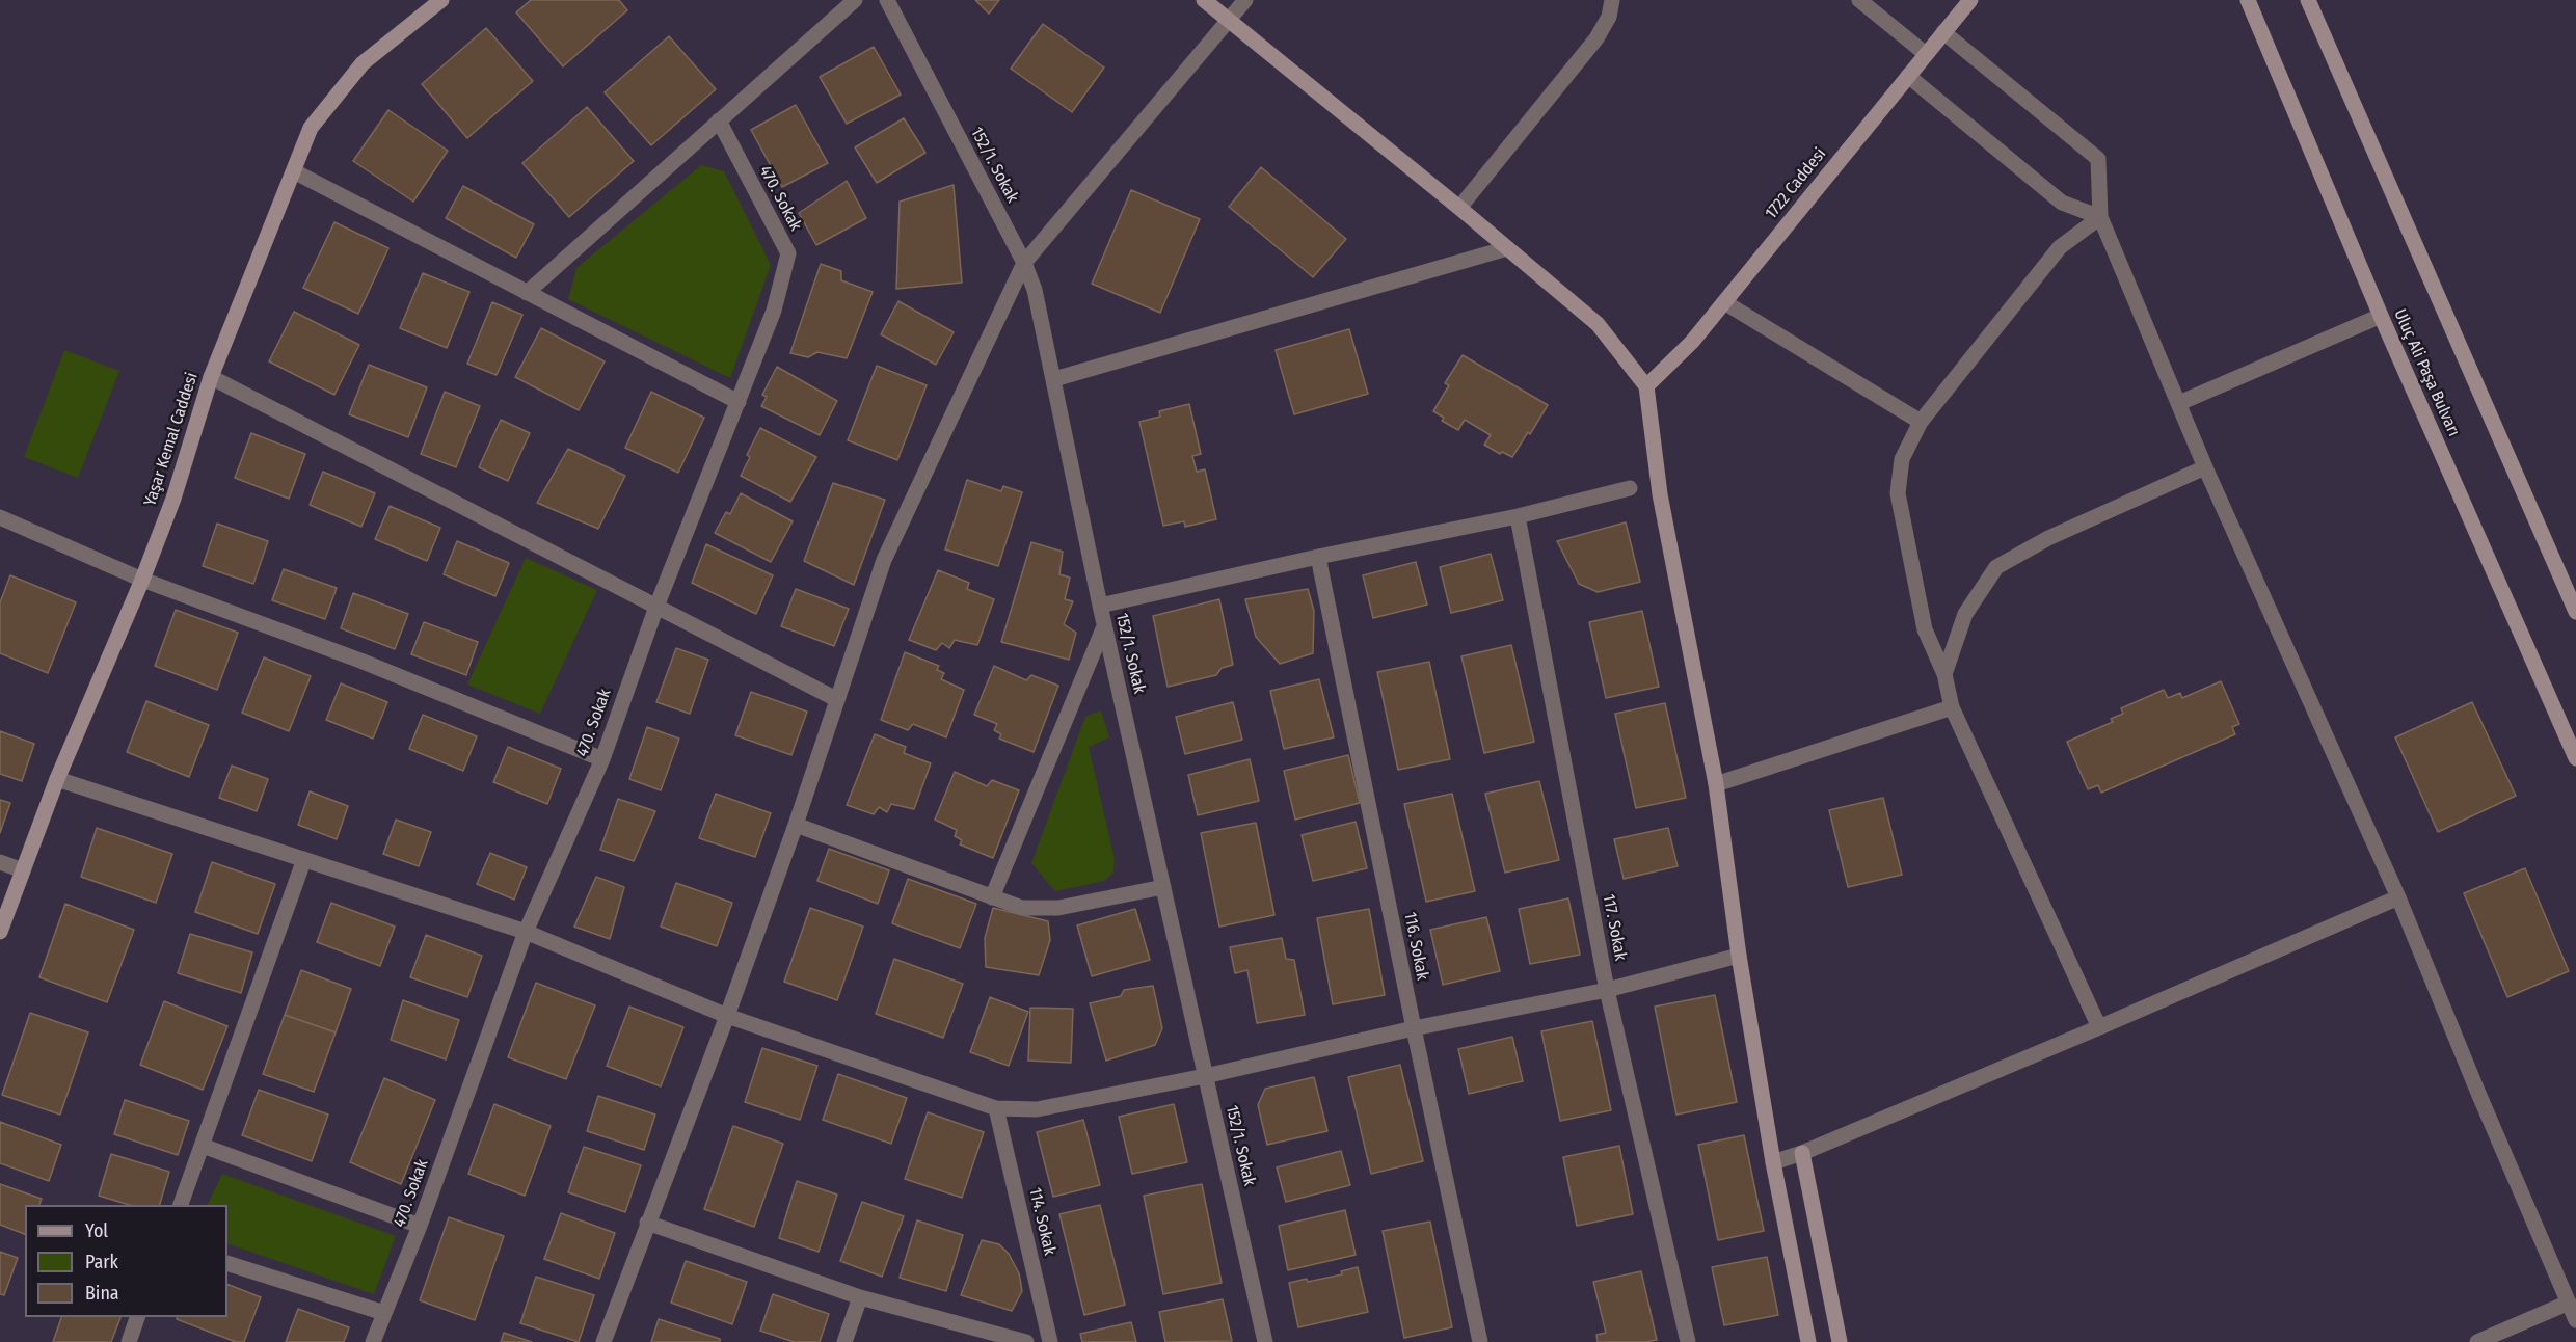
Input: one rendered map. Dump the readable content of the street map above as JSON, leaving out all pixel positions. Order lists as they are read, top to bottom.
{
  "streets": {
    "street": [
      "152/1. Sokak",
      "1722 Caddesi",
      "470. Sokak",
      "Uluç Ali Paşa Bulvarı",
      "Yaşar Kemal Caddesi",
      "117. Sokak",
      "116. Sokak",
      "114. Sokak"
    ]
  },
  "legend": ["Yol", "Park", "Bina"]
}
